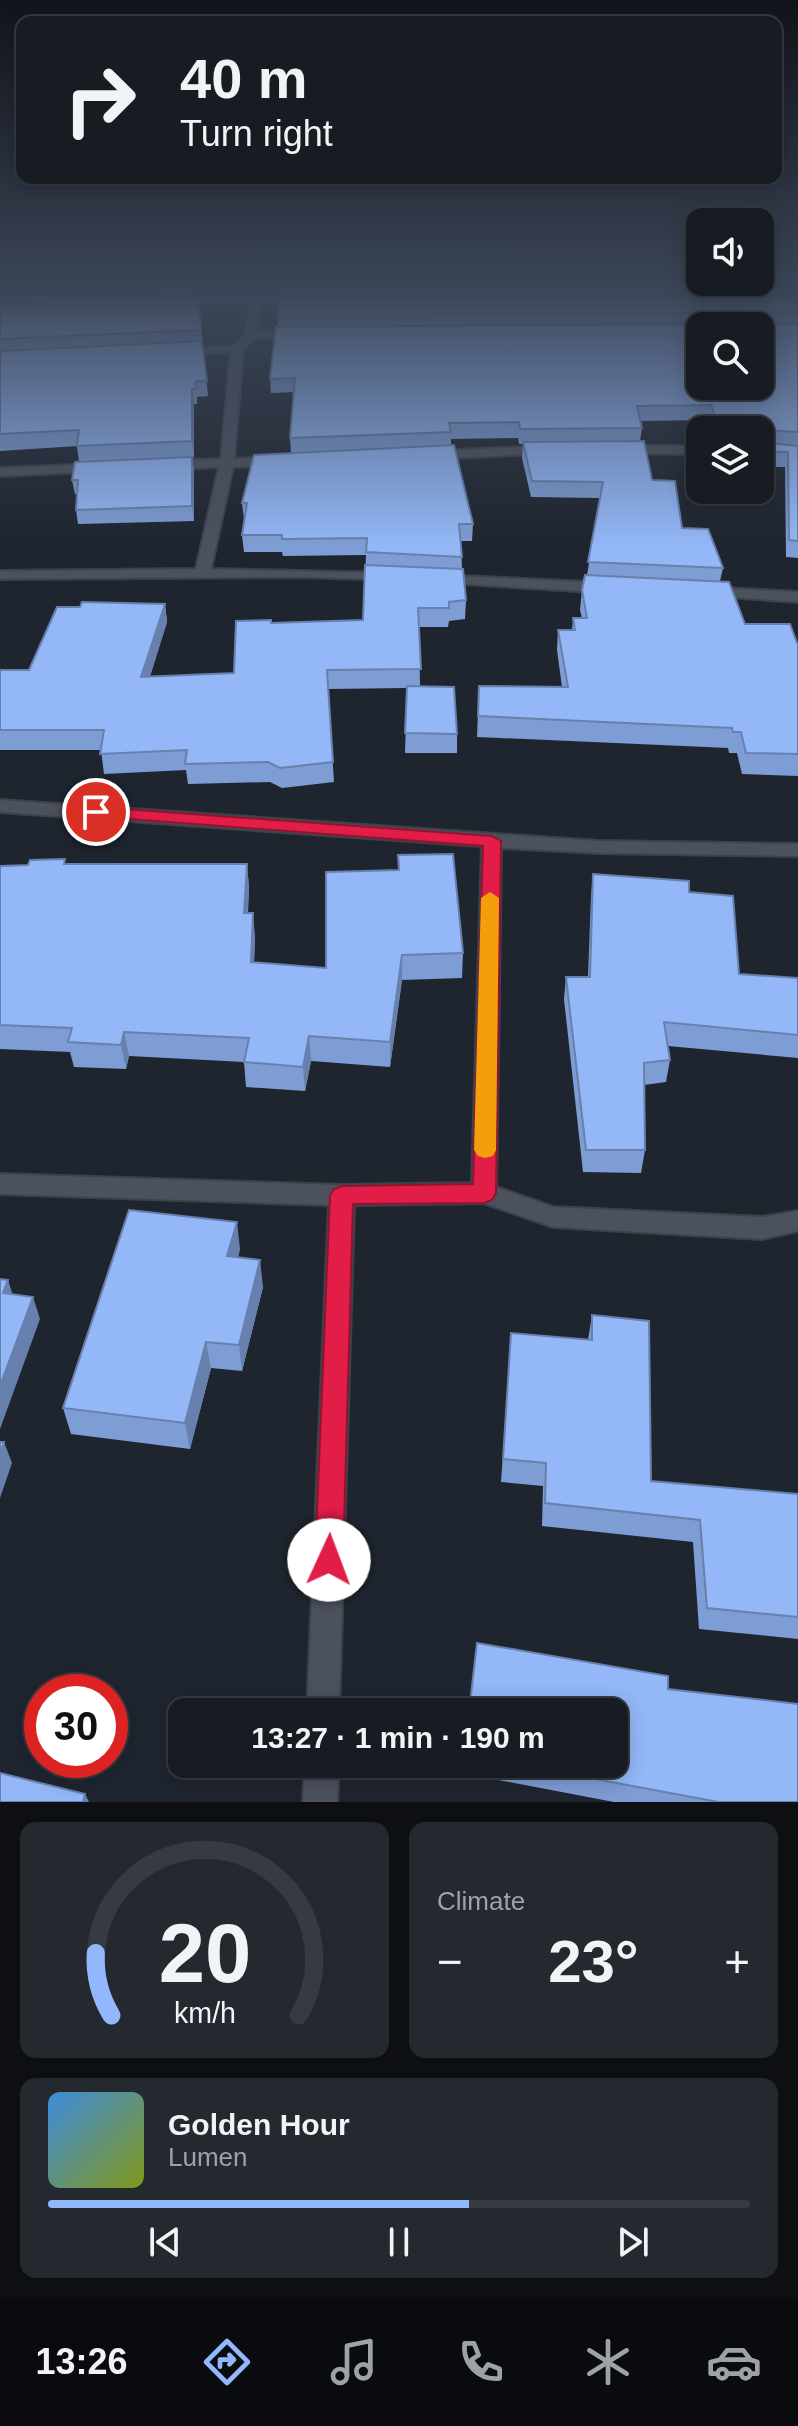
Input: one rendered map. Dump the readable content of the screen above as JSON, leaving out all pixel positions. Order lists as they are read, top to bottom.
{
  "page": {
    "turn": ["40 m", "Turn right"],
    "limit": "30",
    "trip": "13:27 · 1 min · 190 m",
    "tile": "Climate",
    "heat": ["−", "23°", "+"],
    "song": ["Golden Hour", "Lumen"],
    "tabs": "13:26",
    "gauge": ["20", "km/h"]
  }
}
